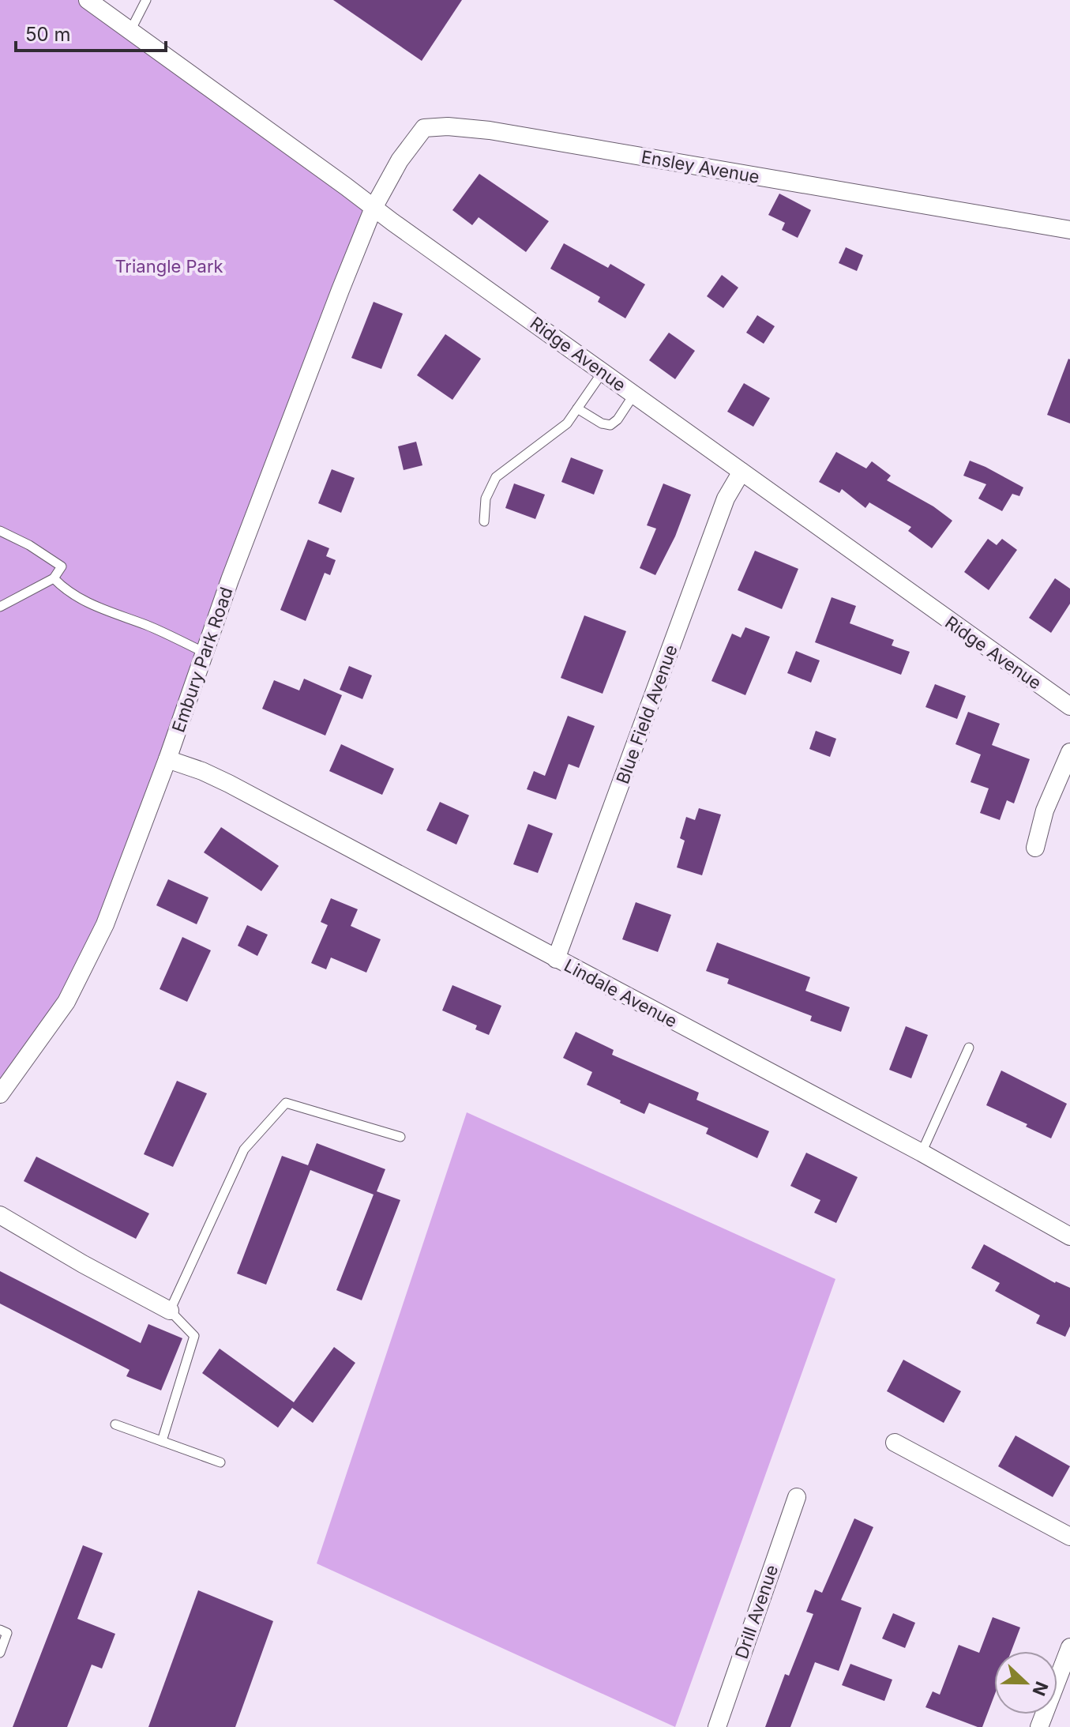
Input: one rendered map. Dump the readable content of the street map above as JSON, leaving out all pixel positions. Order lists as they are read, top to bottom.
{
  "streets": {
    "street": [
      "Ensley Avenue",
      "Ridge Avenue",
      "Embury Park Road",
      "Blue Field Avenue",
      "Lindale Avenue",
      "Drill Avenue"
    ]
  },
  "crossings": [
    ["Ensley Avenue", "Ridge Avenue"],
    ["Ensley Avenue", "Embury Park Road"],
    ["Ridge Avenue", "Embury Park Road"],
    ["Ridge Avenue", "Blue Field Avenue"],
    ["Embury Park Road", "Lindale Avenue"],
    ["Blue Field Avenue", "Lindale Avenue"]
  ],
  "parks": ["Triangle Park"],
  "scale_bar": "50 m",
  "north": "right"
}
